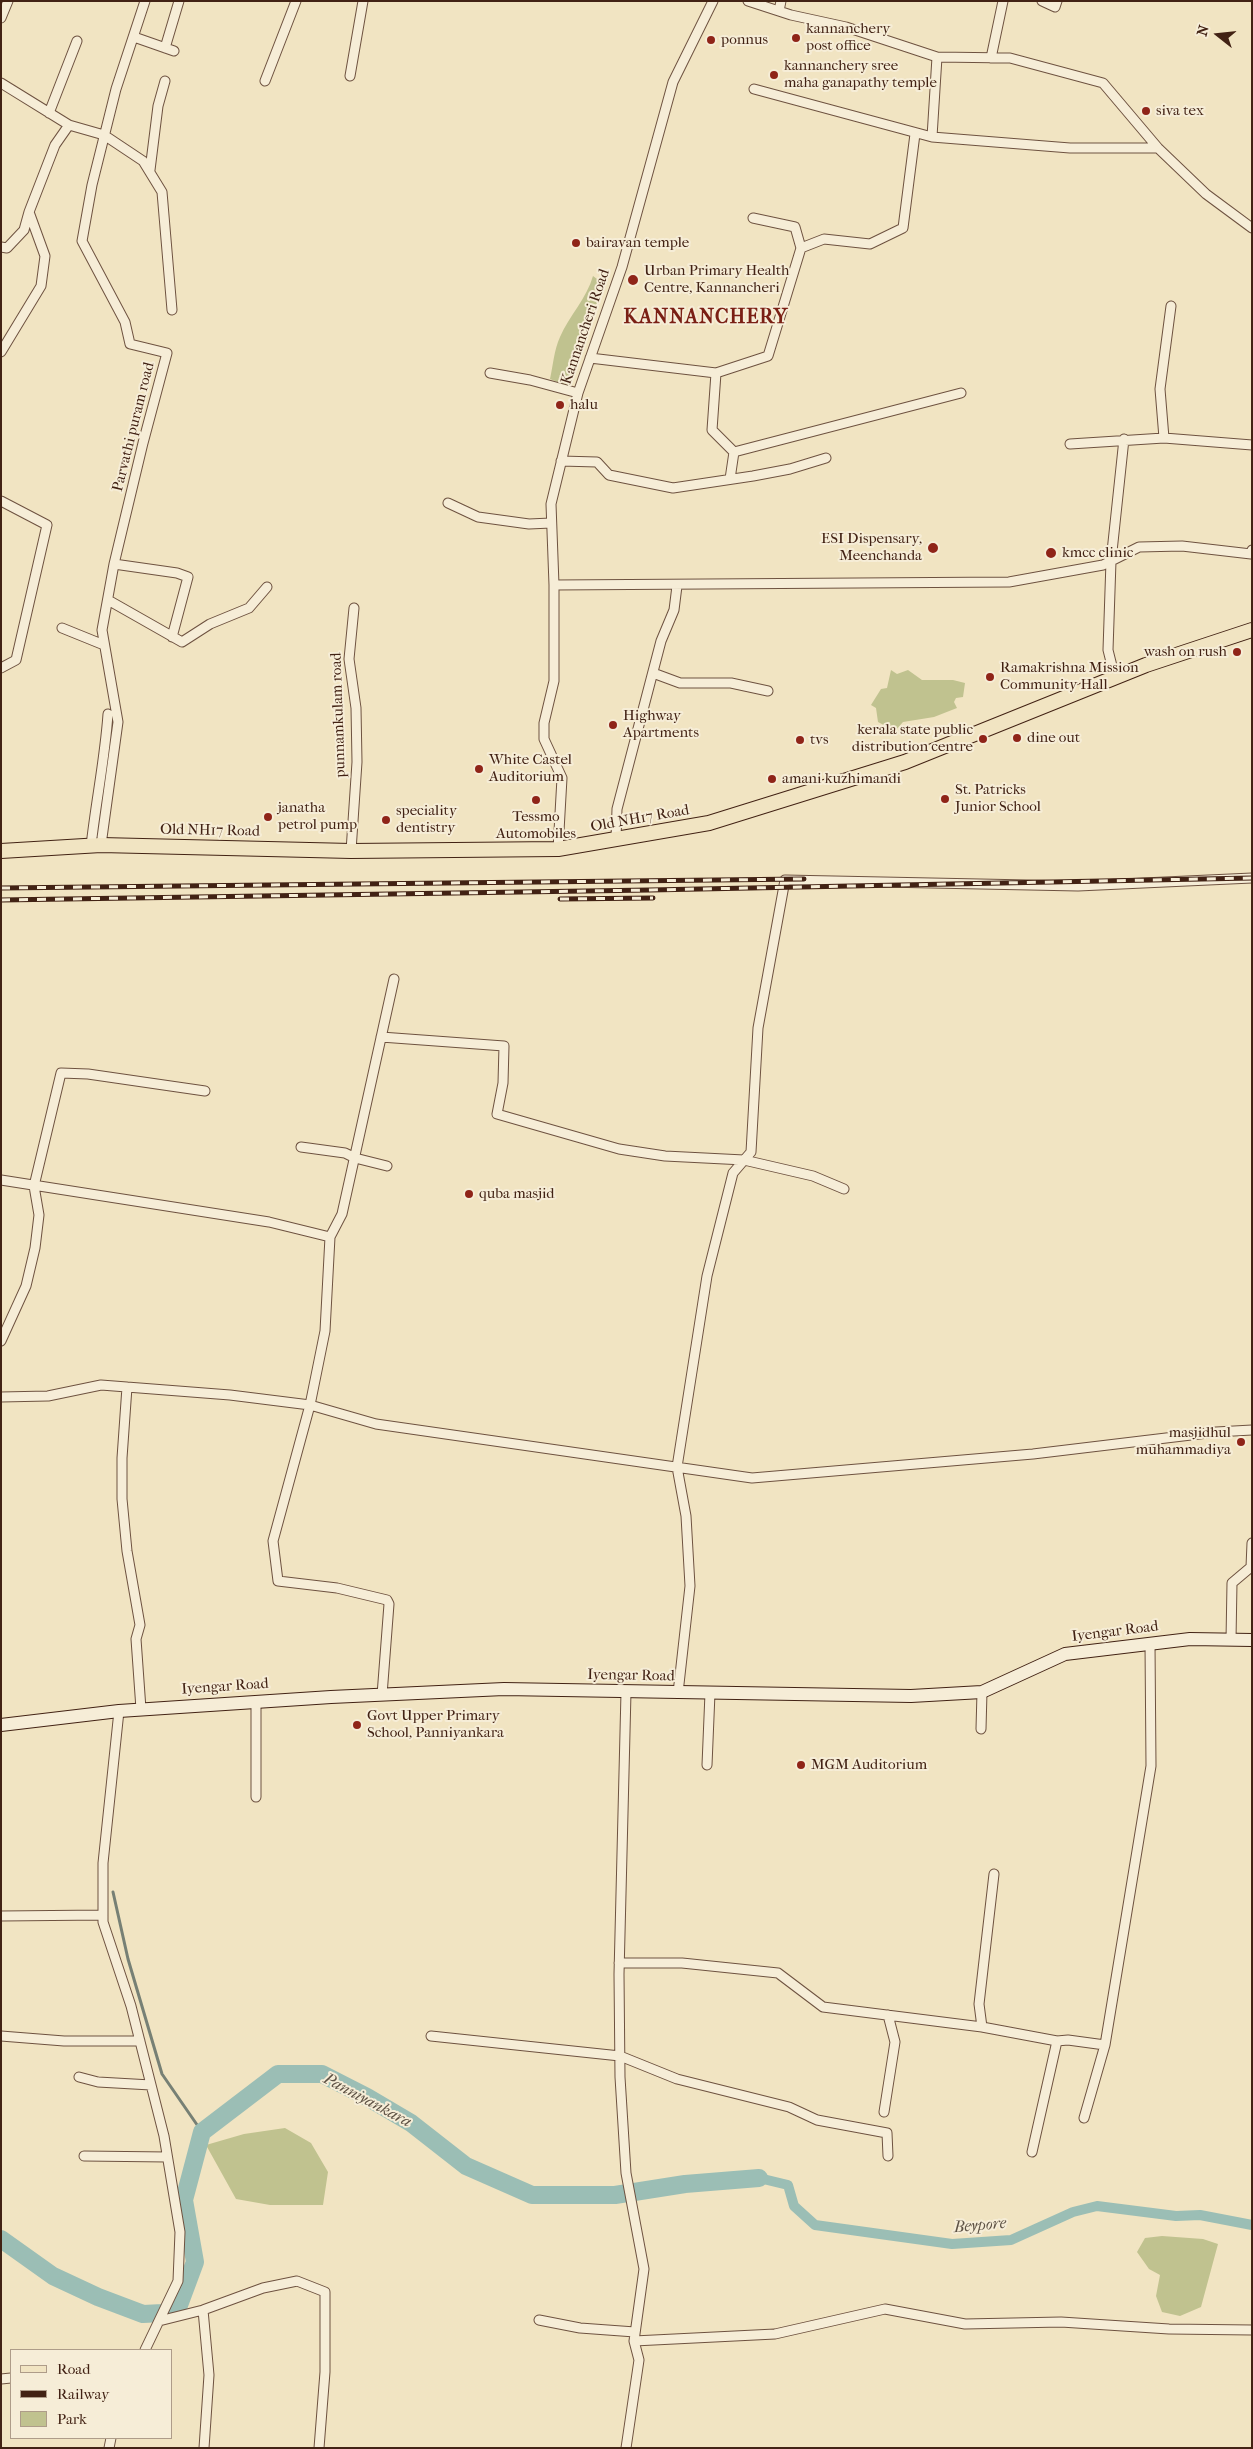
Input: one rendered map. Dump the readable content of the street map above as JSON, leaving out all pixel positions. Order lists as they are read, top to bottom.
{
  "streets": {
    "main road": ["Old NH17 Road", "Iyengar Road"],
    "street": ["Kannancheri Road", "Parvathi puram road", "punnamkulam road"]
  },
  "crossings": [
    ["Kannancheri Road", "Old NH17 Road"],
    ["Parvathi puram road", "Old NH17 Road"],
    ["punnamkulam road", "Old NH17 Road"]
  ],
  "districts": ["KANNANCHERY"],
  "water": ["Panniyankara", "Beypore"],
  "places": [
    "kannanchery post office",
    "ponnus",
    "kannanchery sree maha ganapathy temple",
    "siva tex",
    "bairavan temple",
    "Urban Primary Health Centre, Kannancheri",
    "halu",
    "ESI Dispensary, Meenchanda",
    "kmcc clinic",
    "wash on rush",
    "Ramakrishna Mission Community Hall",
    "Highway Apartments",
    "dine out",
    "kerala state public distribution centre",
    "tvs",
    "White Castel Auditorium",
    "amani kuzhimandi",
    "St. Patricks Junior School",
    "Tessmo Automobiles",
    "janatha petrol pump",
    "speciality dentistry",
    "quba masjid",
    "masjidhul muhammadiya",
    "Govt Upper Primary School, Panniyankara",
    "MGM Auditorium"
  ],
  "legend": ["Road", "Railway", "Park"],
  "north": "left"
}
